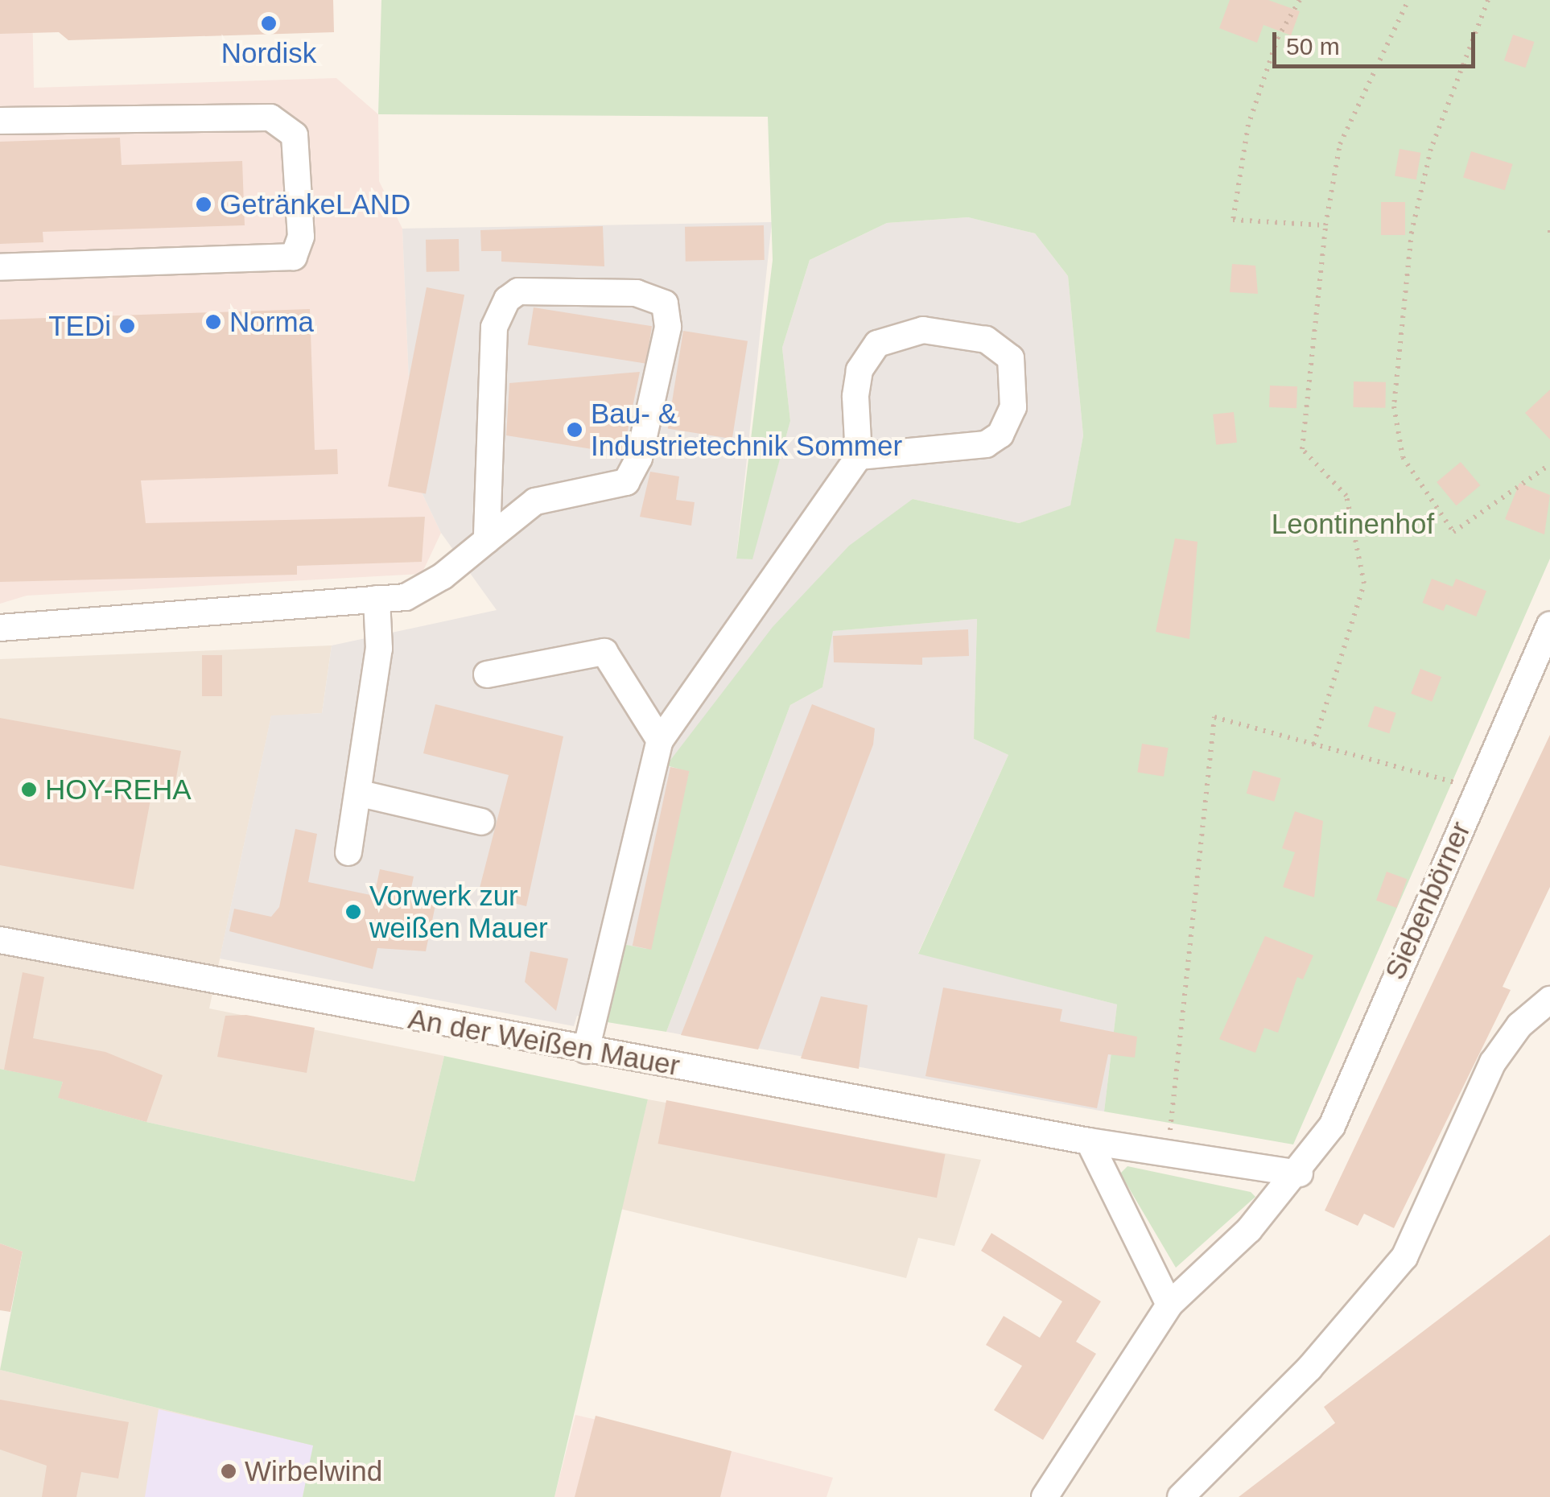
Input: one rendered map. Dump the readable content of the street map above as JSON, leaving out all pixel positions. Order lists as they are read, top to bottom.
{
  "streets": {
    "street": ["Siebenbörner", "An der Weißen Mauer"]
  },
  "crossings": [
    ["Siebenbörner", "An der Weißen Mauer"]
  ],
  "parks": ["Leontinenhof"],
  "places": [
    "Nordisk",
    "GetränkeLAND",
    "Norma",
    "TEDi",
    "Bau- & Industrietechnik Sommer",
    "HOY-REHA",
    "Vorwerk zur weißen Mauer",
    "Wirbelwind"
  ],
  "scale_bar": "50 m"
}
